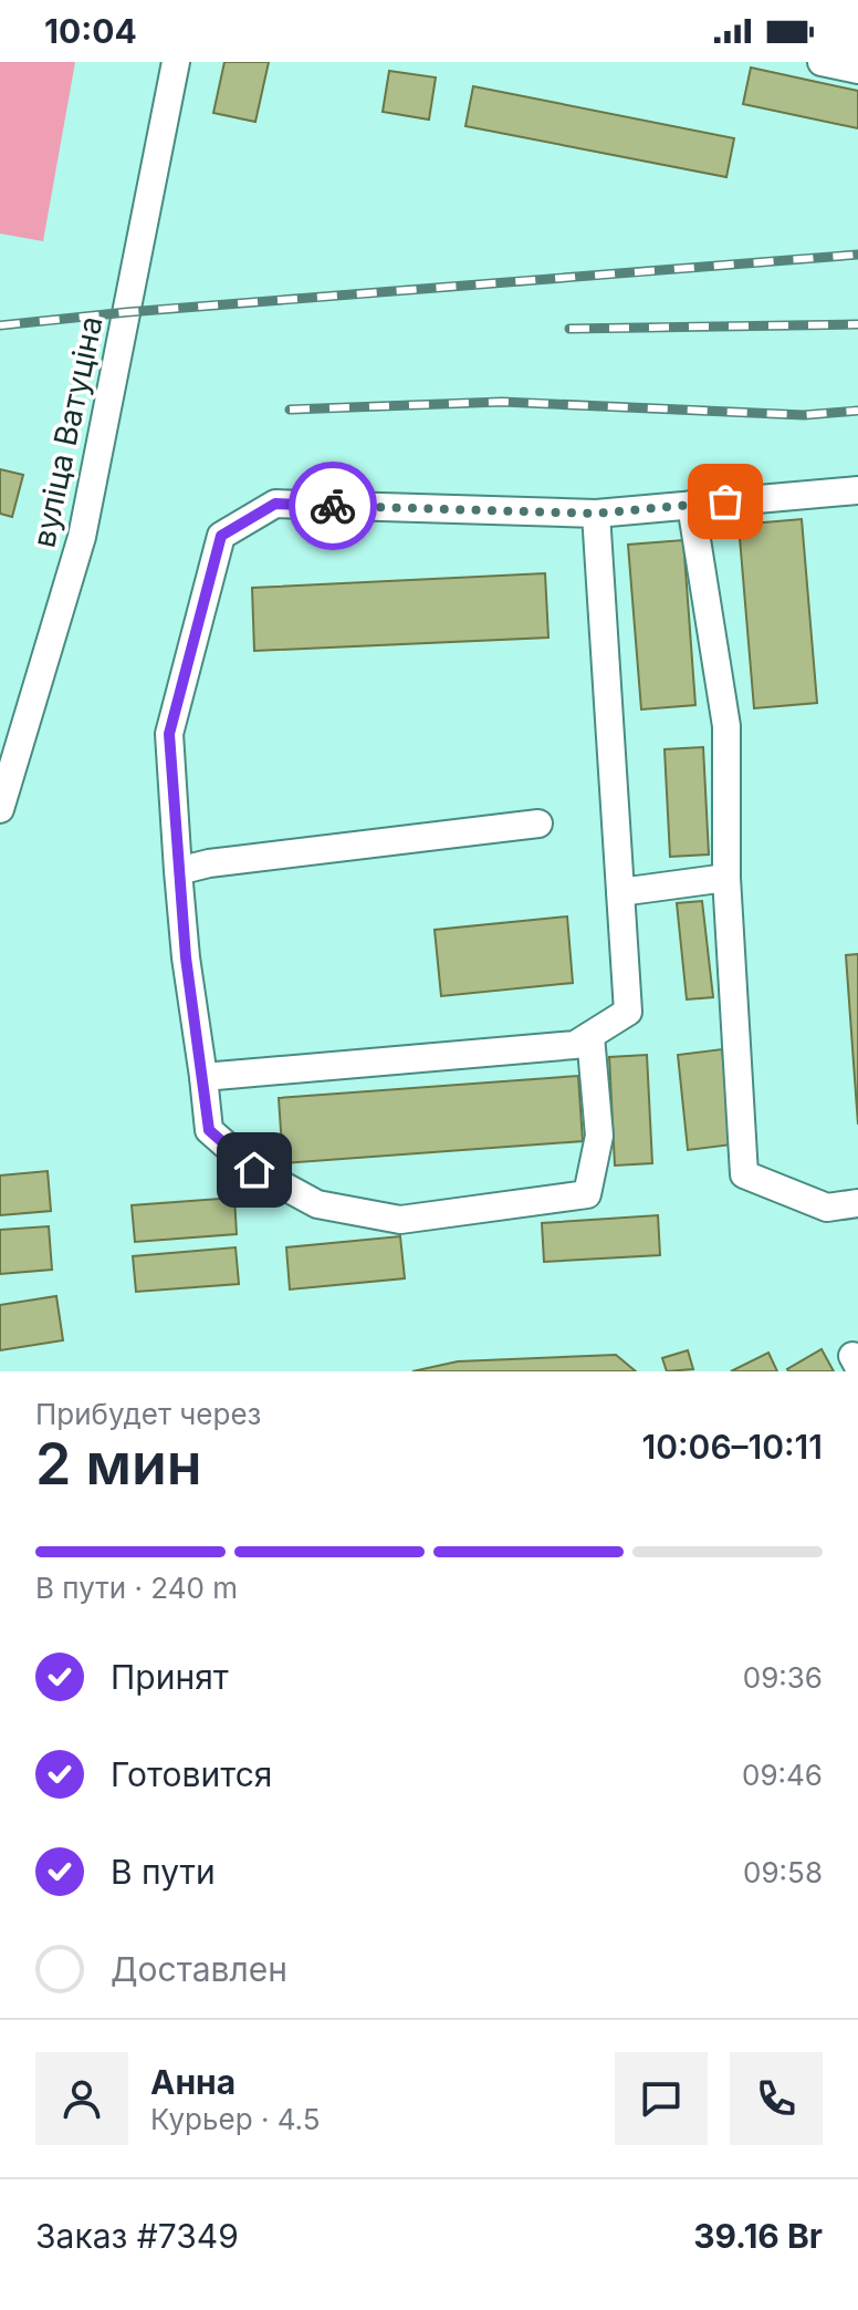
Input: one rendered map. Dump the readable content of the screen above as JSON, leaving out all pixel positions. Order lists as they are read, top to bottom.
{
  "streets": {
    "street": ["вуліца Ватуціна"]
  },
  "page": {
    "status": "10:04",
    "heading": ["2 мин", "Прибудет через", "10:06–10:11"],
    "panel": [
      "Анна",
      "Курьер · 4.5",
      "Заказ #7349",
      "39.16 Br"
    ],
    "bar": "В пути · 240 m",
    "list": [
      ["Принят", "09:36"],
      ["Готовится", "09:46"],
      ["В пути", "09:58"],
      "Доставлен"
    ]
  }
}
